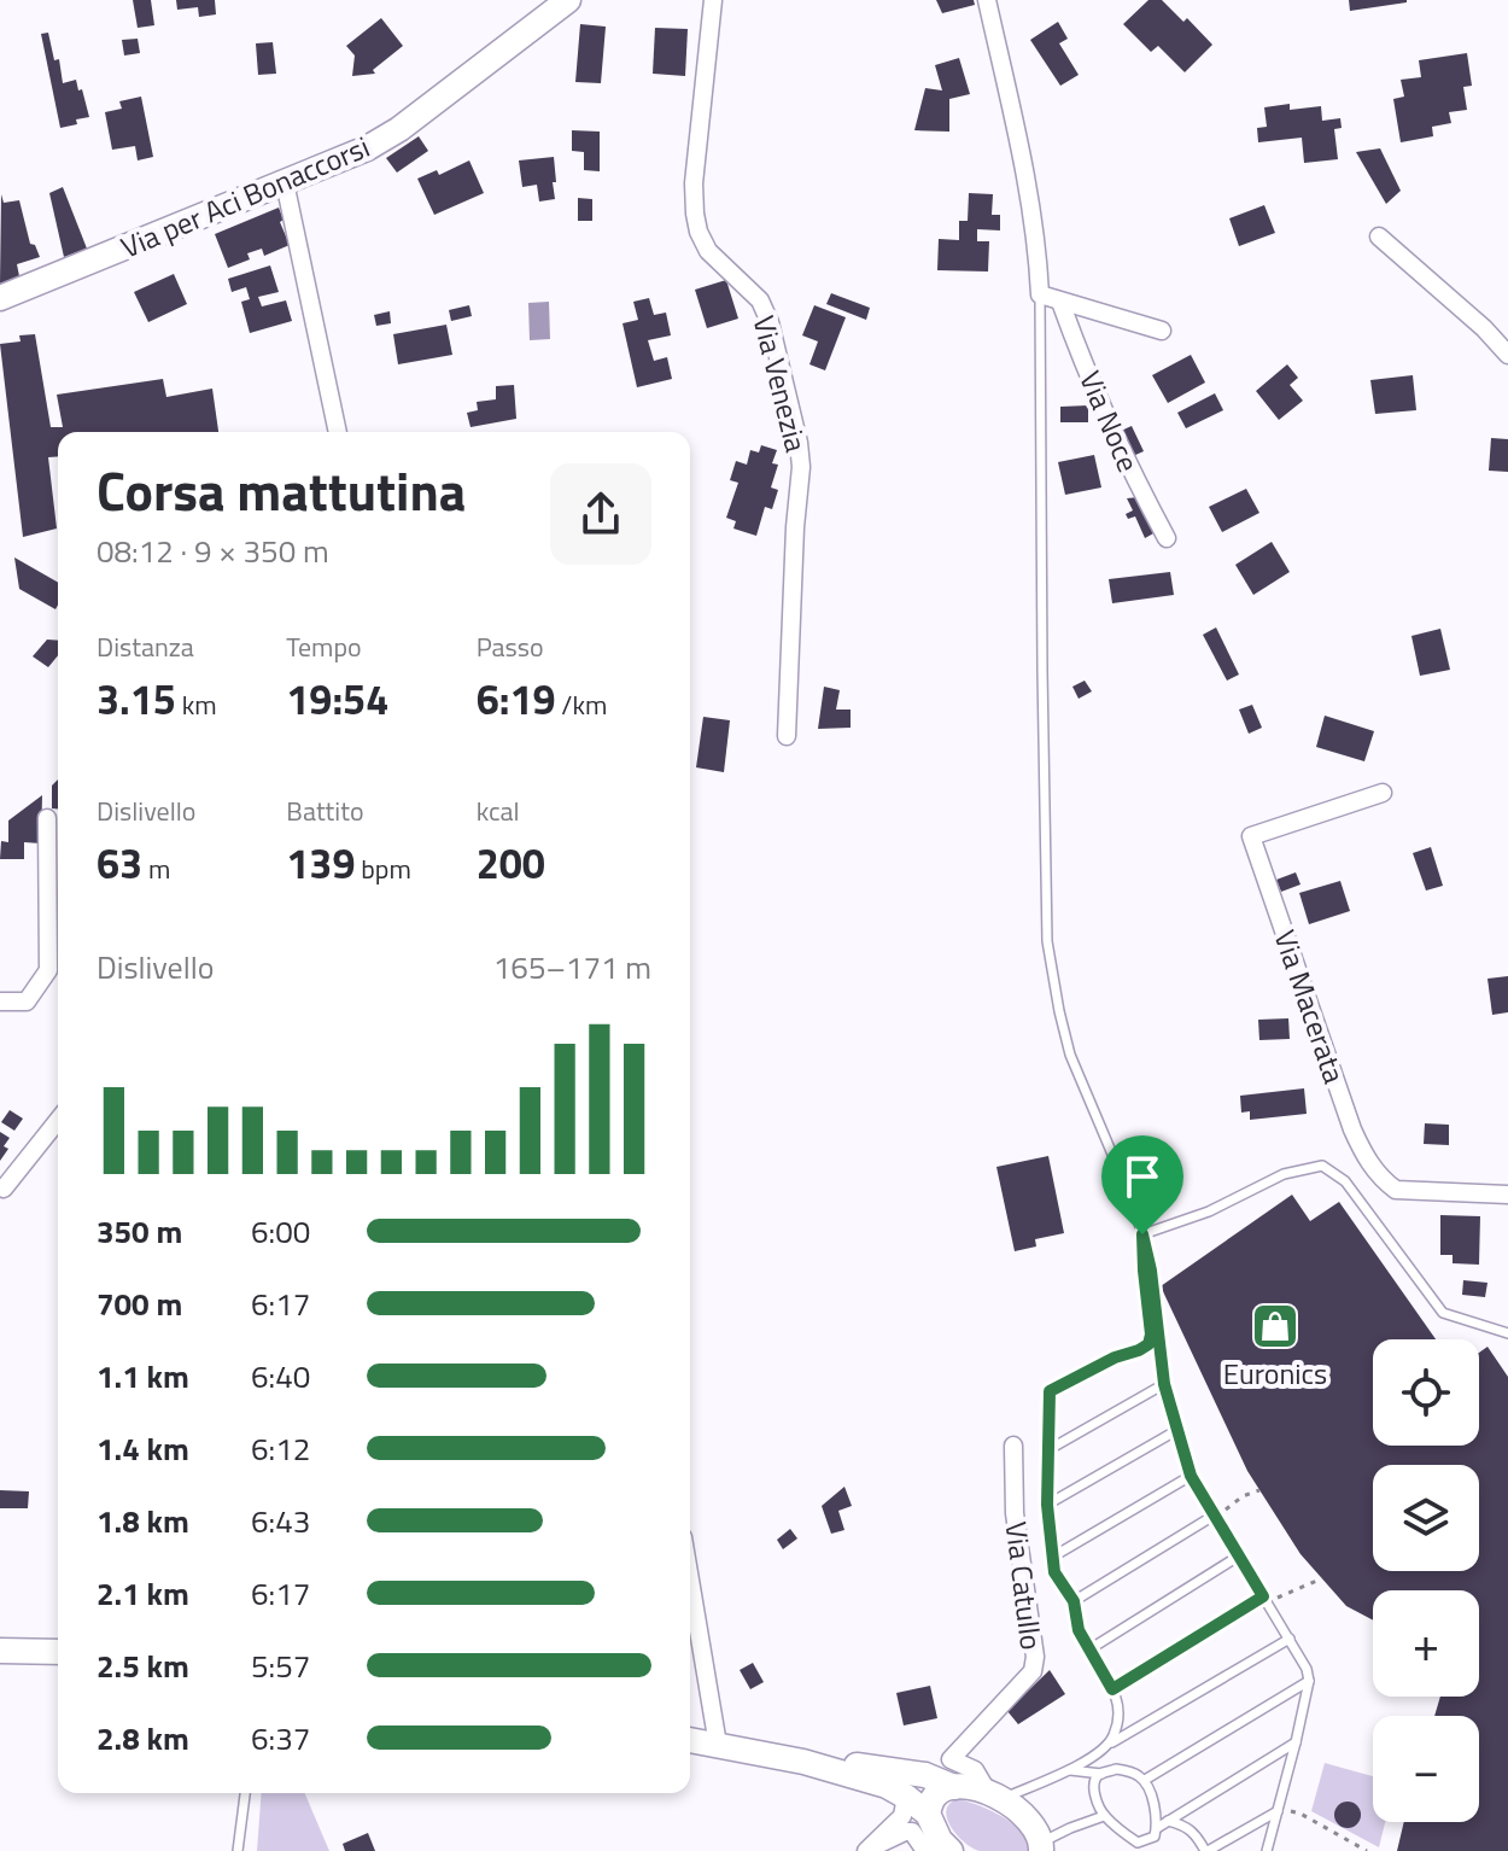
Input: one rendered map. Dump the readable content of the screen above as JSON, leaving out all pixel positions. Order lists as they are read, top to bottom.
{
  "streets": {
    "main road": ["Via per Aci Bonaccorsi"],
    "street": [
      "Via Venezia",
      "Via Noce",
      "Via Macerata",
      "Via Catullo"
    ]
  },
  "places": {
    "shop": ["Euronics"]
  },
  "page": {
    "heading": ["Corsa mattutina", "08:12 · 9 × 350 m"],
    "stats": [
      ["Distanza", "3.15 km"],
      ["Tempo", "19:54"],
      ["Passo", "6:19 /km"],
      ["Dislivello", "63 m"],
      ["Battito", "139 bpm"],
      ["kcal", "200"]
    ],
    "chart": ["Dislivello", "165–171 m"],
    "list": [
      {
        "name": "350 m",
        "note": "6:00"
      },
      {
        "name": "700 m",
        "note": "6:17"
      },
      {
        "name": "1.1 km",
        "note": "6:40"
      },
      {
        "name": "1.4 km",
        "note": "6:12"
      },
      {
        "name": "1.8 km",
        "note": "6:43"
      },
      {
        "name": "2.1 km",
        "note": "6:17"
      },
      {
        "name": "2.5 km",
        "note": "5:57"
      },
      {
        "name": "2.8 km",
        "note": "6:37"
      }
    ],
    "map_buttons": ["+", "−"]
  }
}
